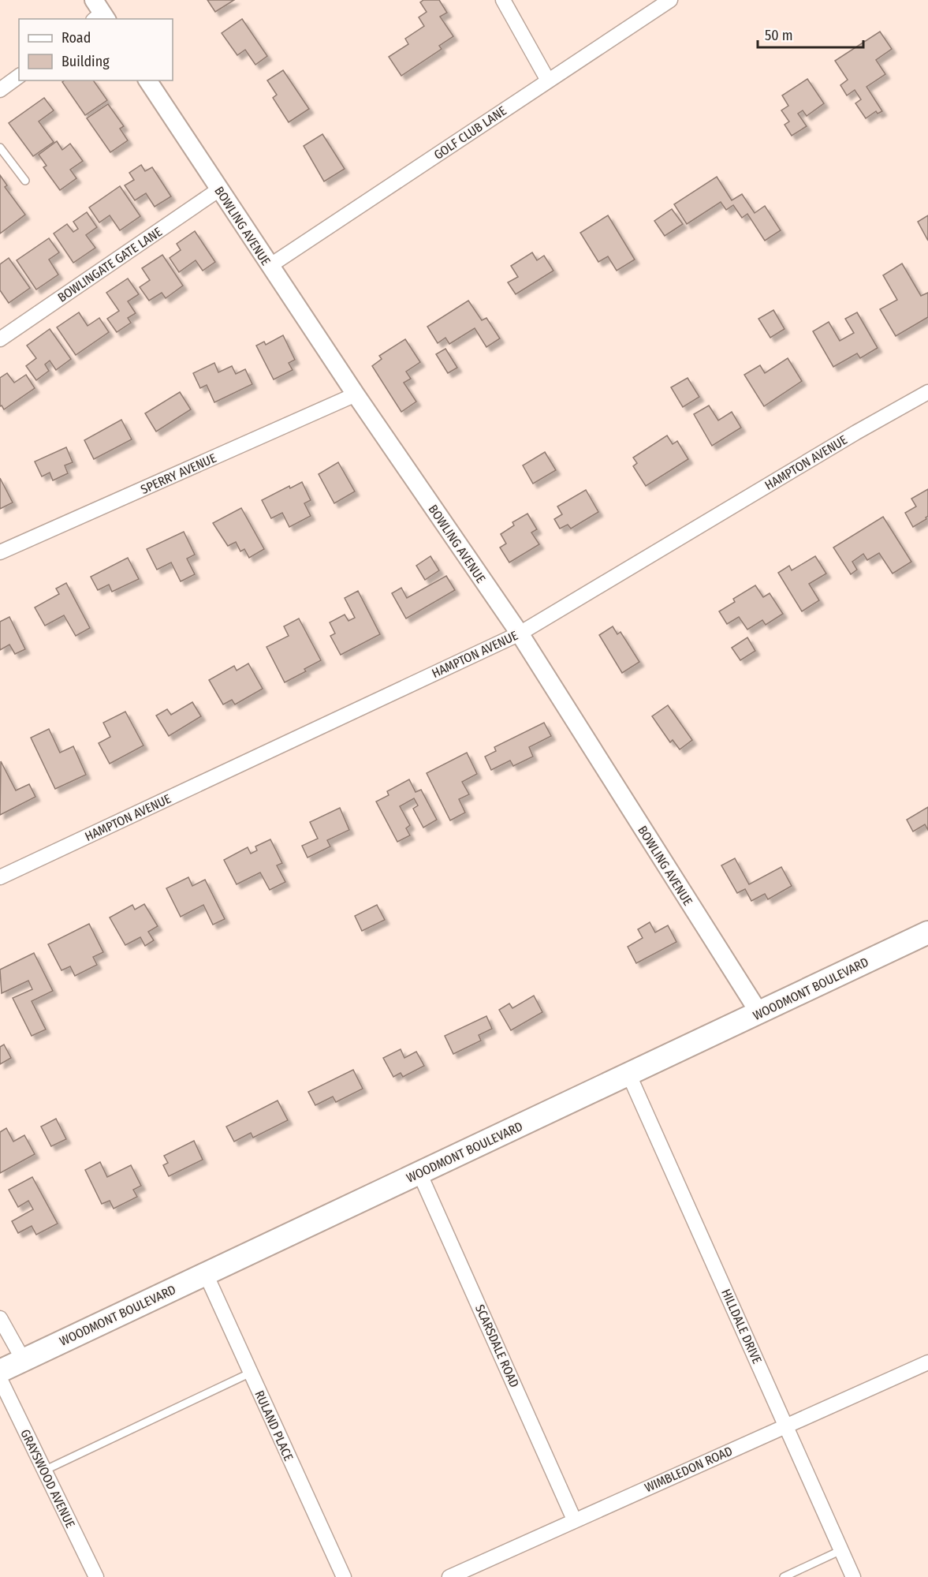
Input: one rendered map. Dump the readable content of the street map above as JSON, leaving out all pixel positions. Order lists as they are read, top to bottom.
{
  "streets": {
    "main road": ["WOODMONT BOULEVARD"],
    "street": [
      "GOLF CLUB LANE",
      "BOWLING AVENUE",
      "BOWLINGATE GATE LANE",
      "HAMPTON AVENUE",
      "SPERRY AVENUE",
      "HILLDALE DRIVE",
      "SCARSDALE ROAD",
      "RULAND PLACE",
      "WIMBLEDON ROAD",
      "GRAYSWOOD AVENUE"
    ]
  },
  "crossings": [
    ["GOLF CLUB LANE", "BOWLING AVENUE"],
    ["BOWLING AVENUE", "BOWLINGATE GATE LANE"],
    ["BOWLING AVENUE", "HAMPTON AVENUE"],
    ["BOWLING AVENUE", "SPERRY AVENUE"],
    ["BOWLING AVENUE", "WOODMONT BOULEVARD"],
    ["WOODMONT BOULEVARD", "HILLDALE DRIVE"],
    ["WOODMONT BOULEVARD", "SCARSDALE ROAD"],
    ["WOODMONT BOULEVARD", "RULAND PLACE"],
    ["HILLDALE DRIVE", "WIMBLEDON ROAD"],
    ["SCARSDALE ROAD", "WIMBLEDON ROAD"]
  ],
  "legend": ["Road", "Building"],
  "scale_bar": "50 m"
}
